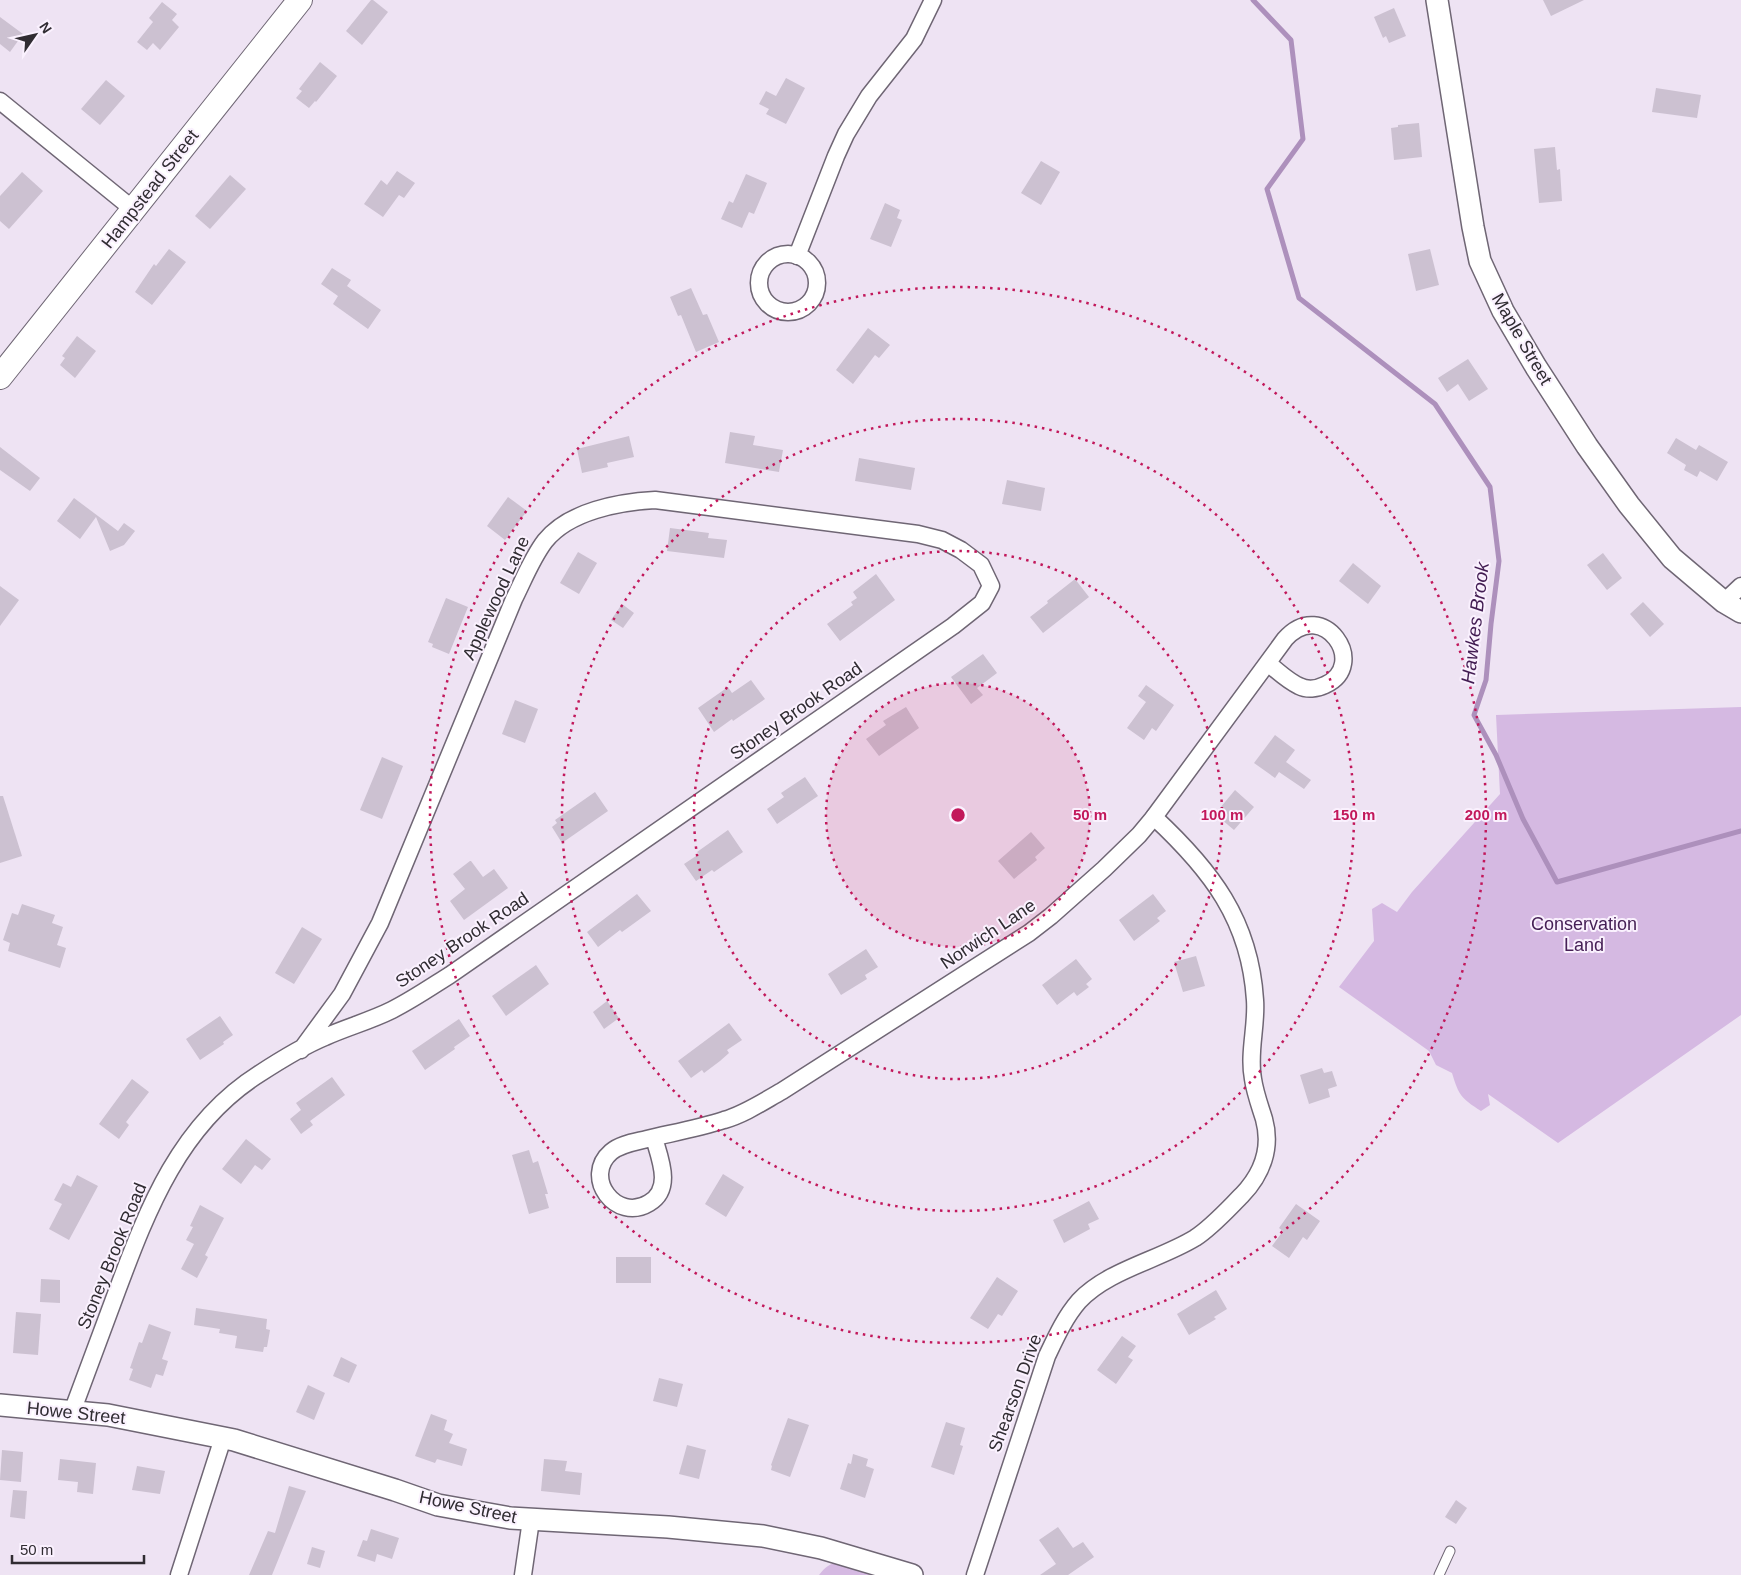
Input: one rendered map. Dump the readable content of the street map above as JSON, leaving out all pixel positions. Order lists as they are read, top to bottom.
{
  "streets": {
    "main road": ["Hampstead Street"],
    "street": [
      "Maple Street",
      "Applewood Lane",
      "Stoney Brook Road",
      "Norwich Lane",
      "Shearson Drive",
      "Howe Street"
    ]
  },
  "crossings": [
    ["Applewood Lane", "Stoney Brook Road"],
    ["Stoney Brook Road", "Howe Street"],
    ["Norwich Lane", "Shearson Drive"]
  ],
  "water": ["Hawkes Brook"],
  "parks": ["Conservation Land"],
  "scale_bar": "50 m",
  "north": "top right",
  "rings": [
    "50 m",
    "100 m",
    "150 m",
    "200 m"
  ]
}
